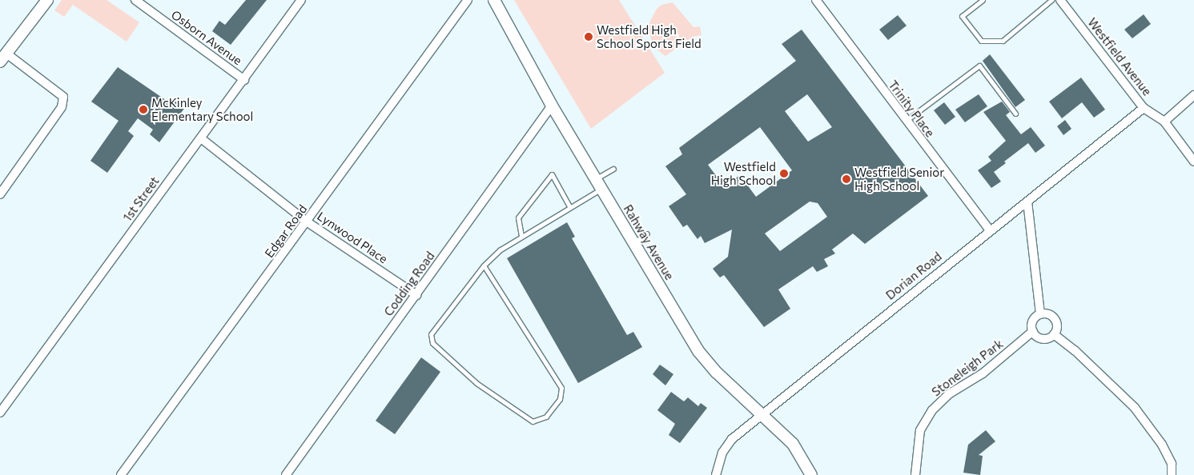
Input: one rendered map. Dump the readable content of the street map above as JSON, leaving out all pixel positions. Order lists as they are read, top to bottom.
{
  "streets": {
    "street": [
      "Osborn Avenue",
      "Westfield Avenue",
      "Trinity Place",
      "1st Street",
      "Edgar Road",
      "Lynwood Place",
      "Rahway Avenue",
      "Dorian Road",
      "Codding Road",
      "Stoneleigh Park"
    ]
  },
  "crossings": [
    ["Osborn Avenue", "1st Street"],
    ["Westfield Avenue", "Dorian Road"],
    ["Trinity Place", "Dorian Road"],
    ["1st Street", "Lynwood Place"],
    ["Edgar Road", "Lynwood Place"],
    ["Lynwood Place", "Codding Road"],
    ["Rahway Avenue", "Dorian Road"],
    ["Rahway Avenue", "Codding Road"],
    ["Dorian Road", "Stoneleigh Park"]
  ],
  "places": [
    "Westfield High School Sports Field",
    "McKinley Elementary School",
    "Westfield High School",
    "Westfield Senior High School"
  ]
}
